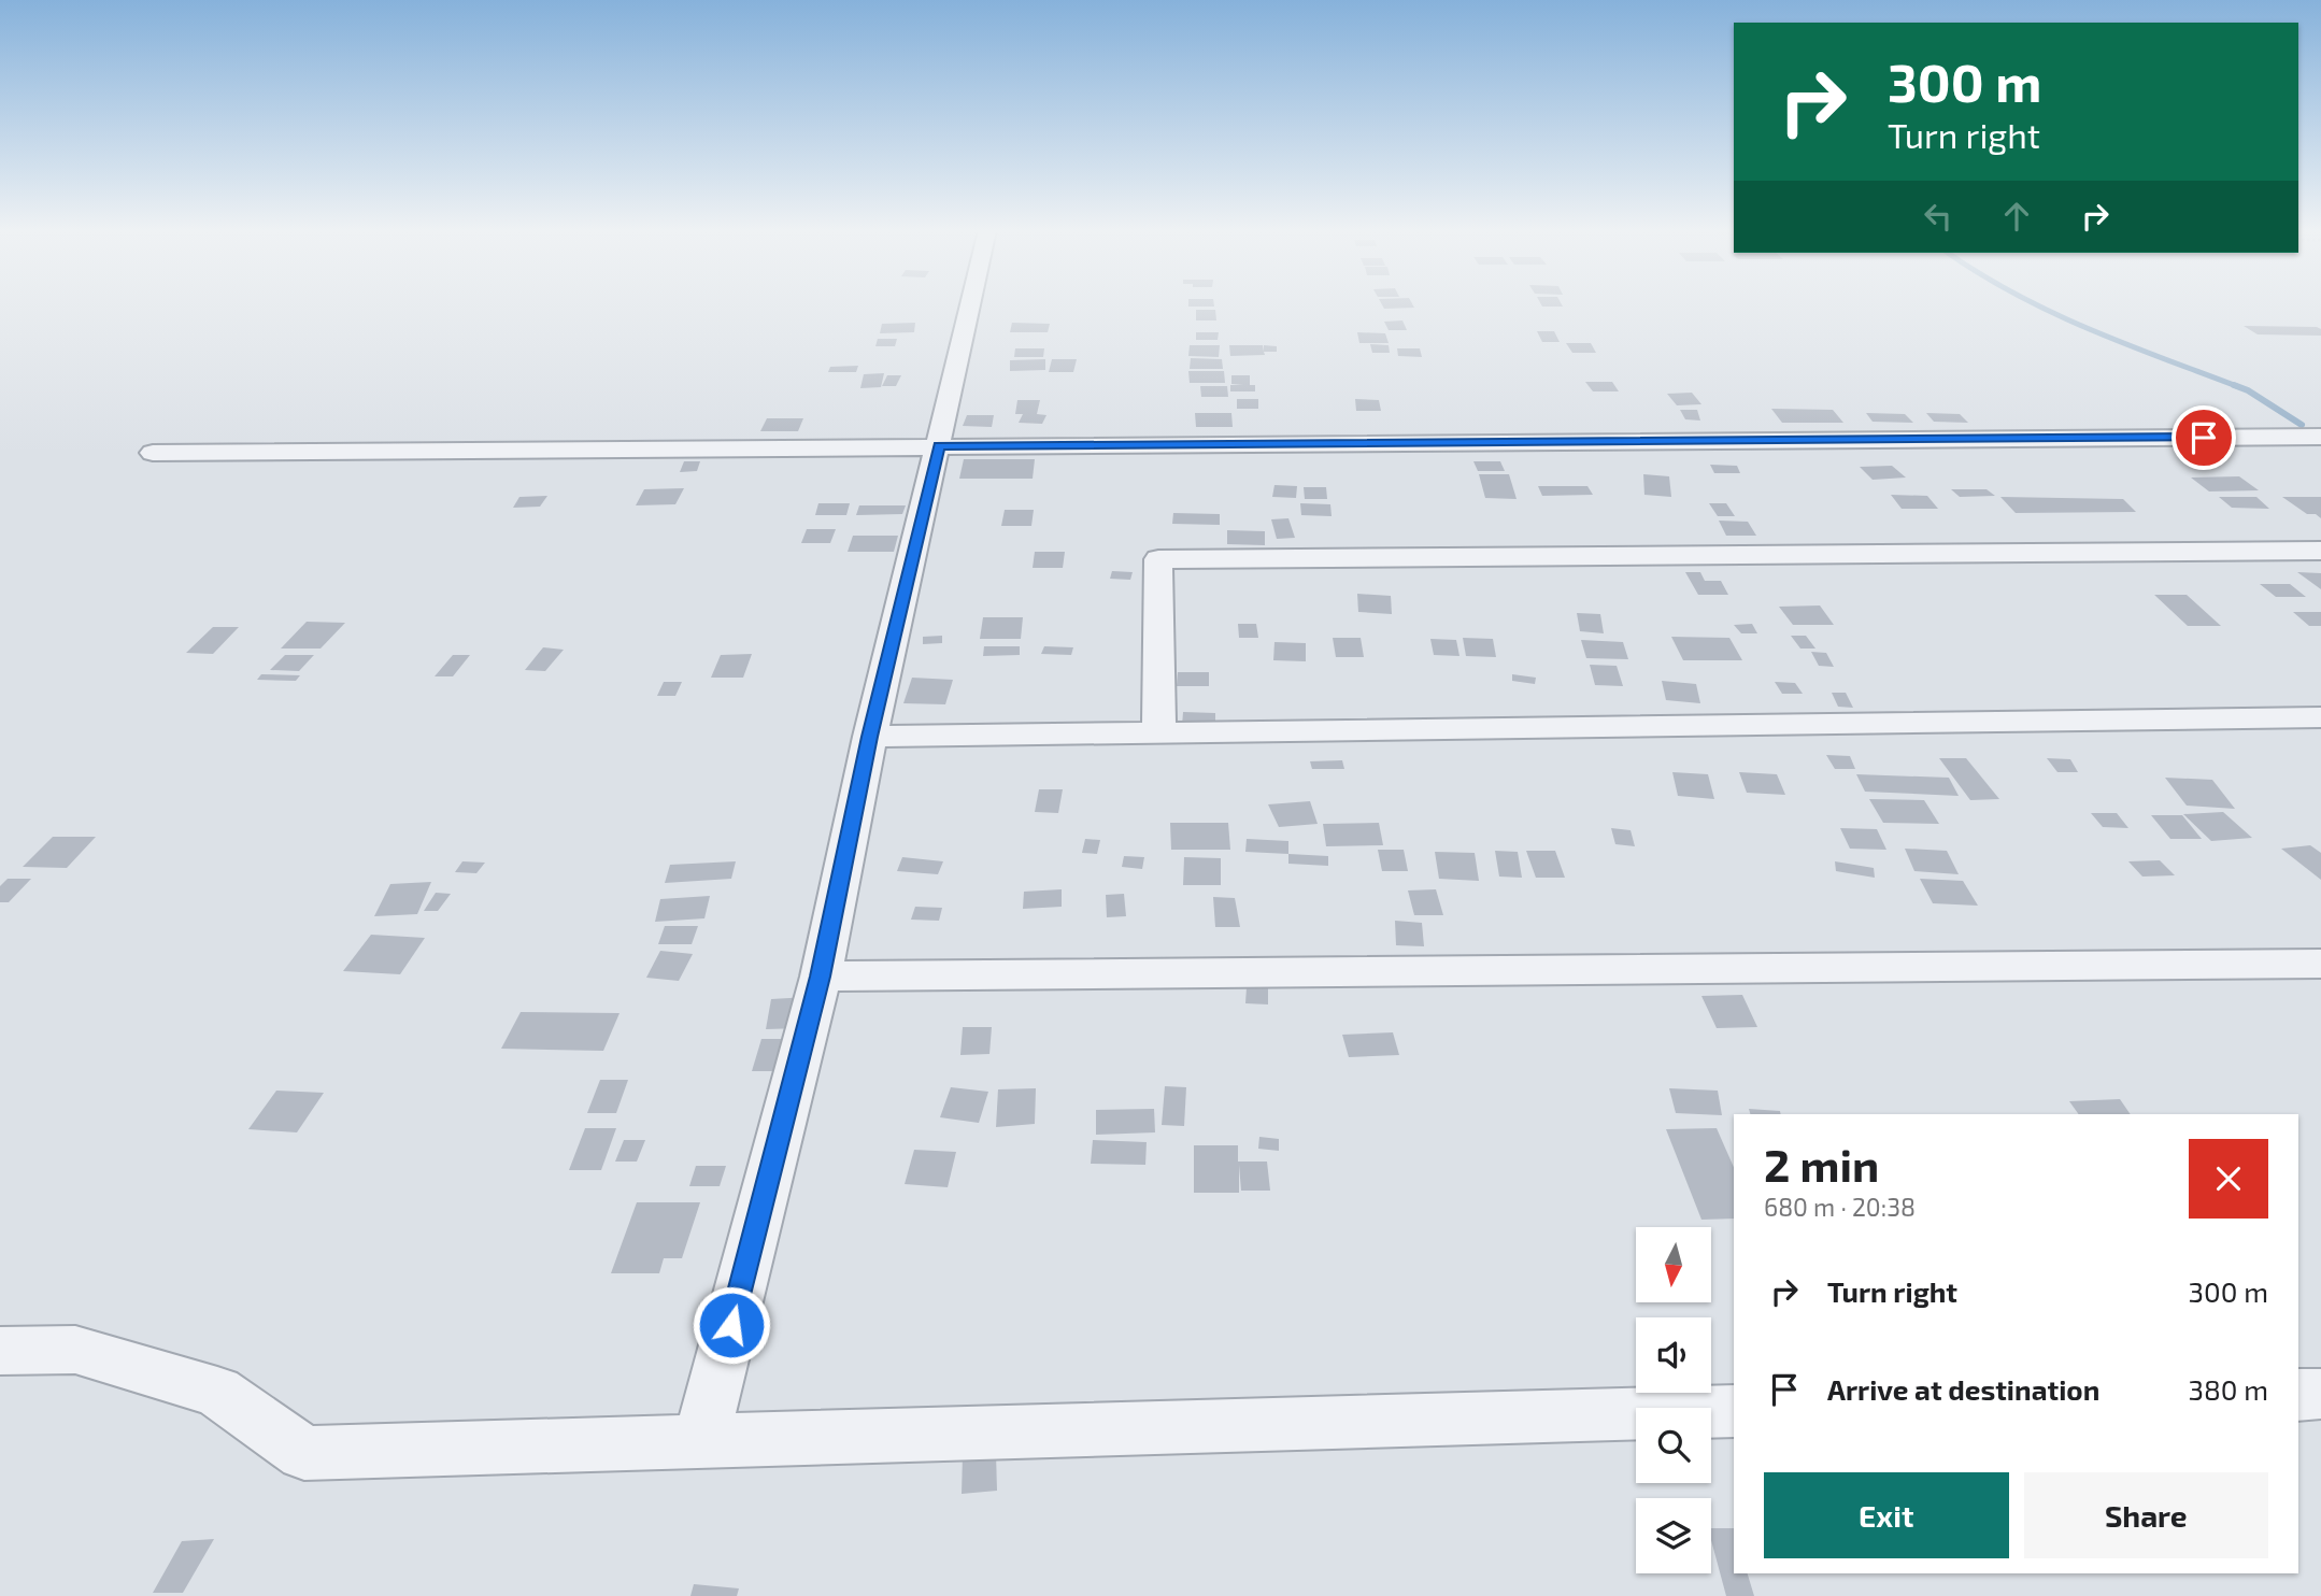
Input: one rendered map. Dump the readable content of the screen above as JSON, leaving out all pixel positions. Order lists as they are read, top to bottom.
{
  "north": "bottom",
  "page": {
    "turn": ["300 m", "Turn right"],
    "heading": ["2 min", "680 m · 20:38"],
    "list": [
      {
        "name": "Turn right",
        "value": "300 m"
      },
      {
        "name": "Arrive at destination",
        "value": "380 m"
      }
    ],
    "buttons": ["Exit", "Share"]
  }
}
